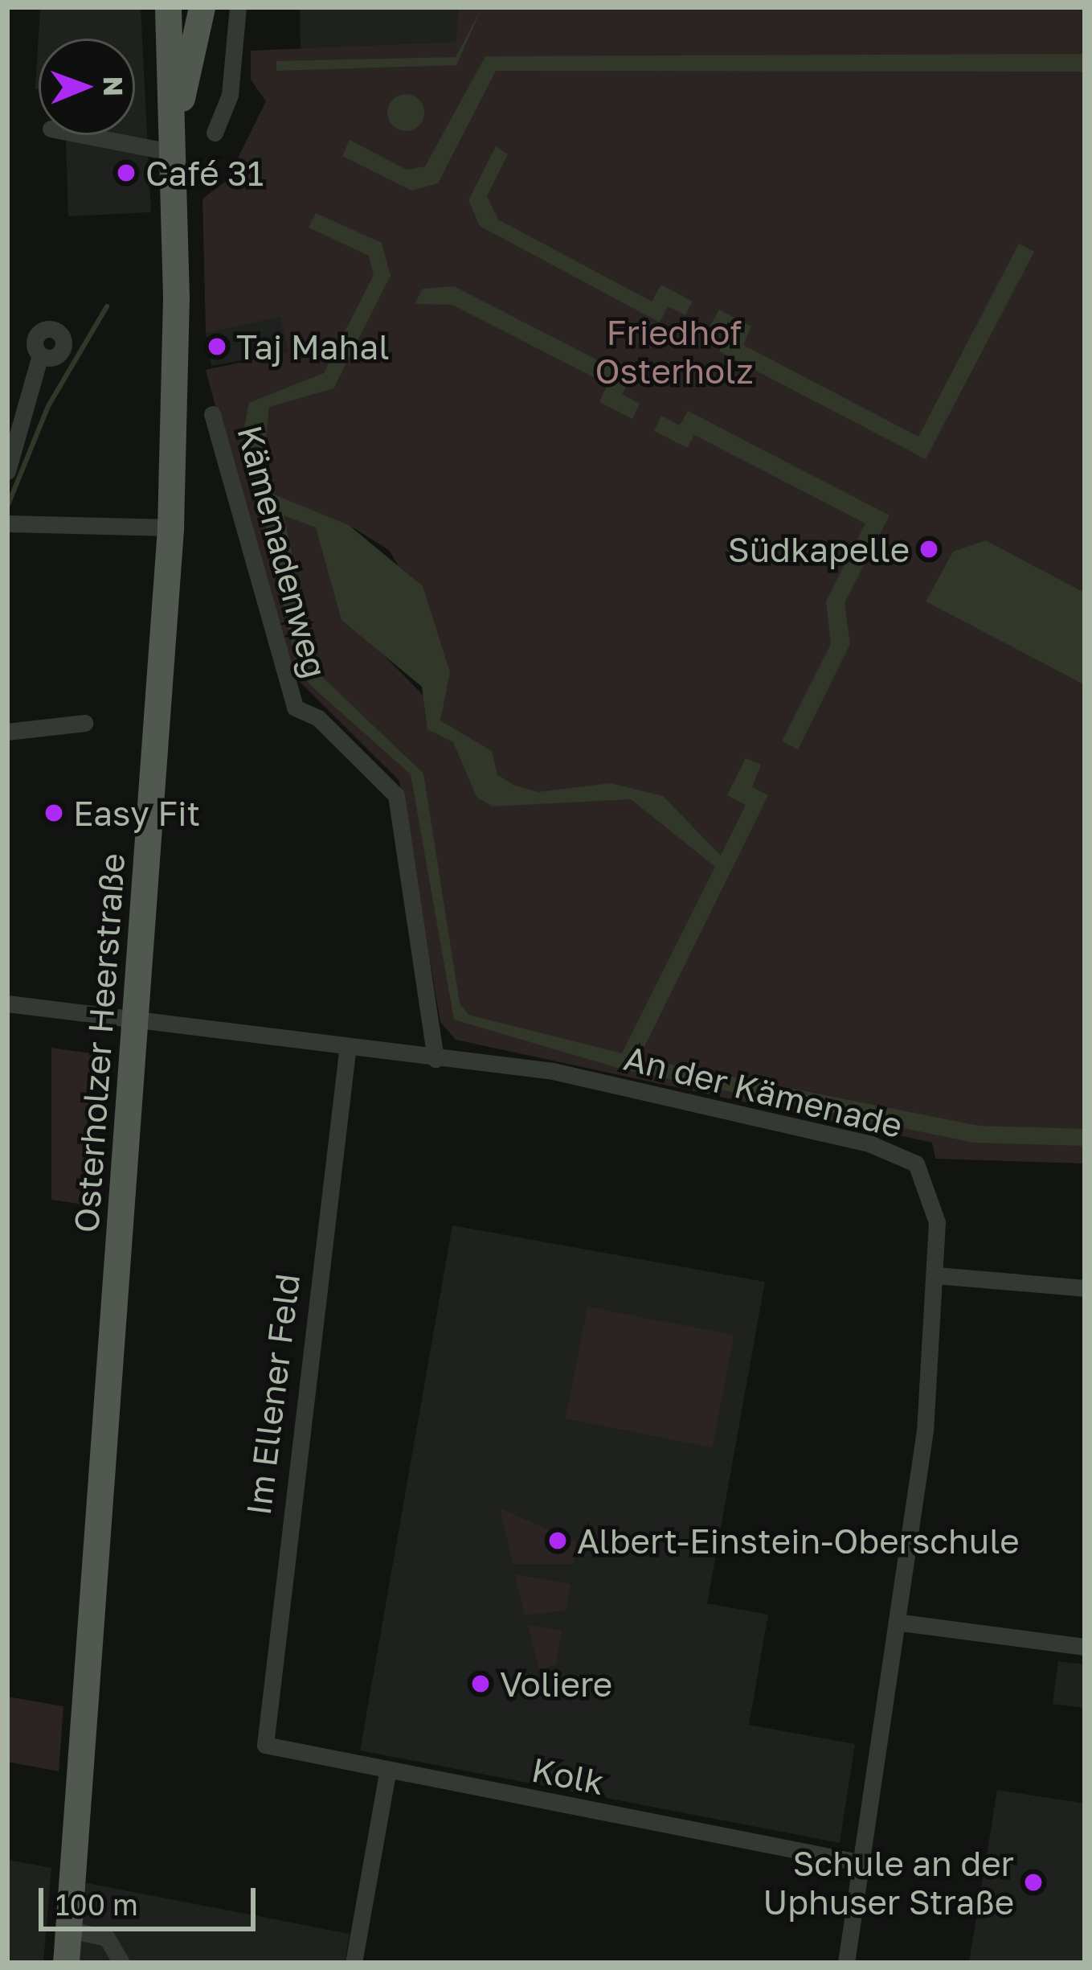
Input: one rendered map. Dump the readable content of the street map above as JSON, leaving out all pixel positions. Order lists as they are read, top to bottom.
{
  "streets": {
    "main road": ["Osterholzer Heerstraße"],
    "street": [
      "Kämenadenweg",
      "An der Kämenade",
      "Im Ellener Feld",
      "Kolk"
    ]
  },
  "crossings": [
    ["Kämenadenweg", "An der Kämenade"],
    ["Osterholzer Heerstraße", "An der Kämenade"],
    ["An der Kämenade", "Im Ellener Feld"],
    ["An der Kämenade", "Kolk"],
    ["Im Ellener Feld", "Kolk"]
  ],
  "parks": ["Friedhof Osterholz"],
  "places": [
    "Café 31",
    "Taj Mahal",
    "Südkapelle",
    "Easy Fit",
    "Albert-Einstein-Oberschule",
    "Voliere",
    "Schule an der Uphuser Straße"
  ],
  "scale_bar": "100 m",
  "north": "right"
}
